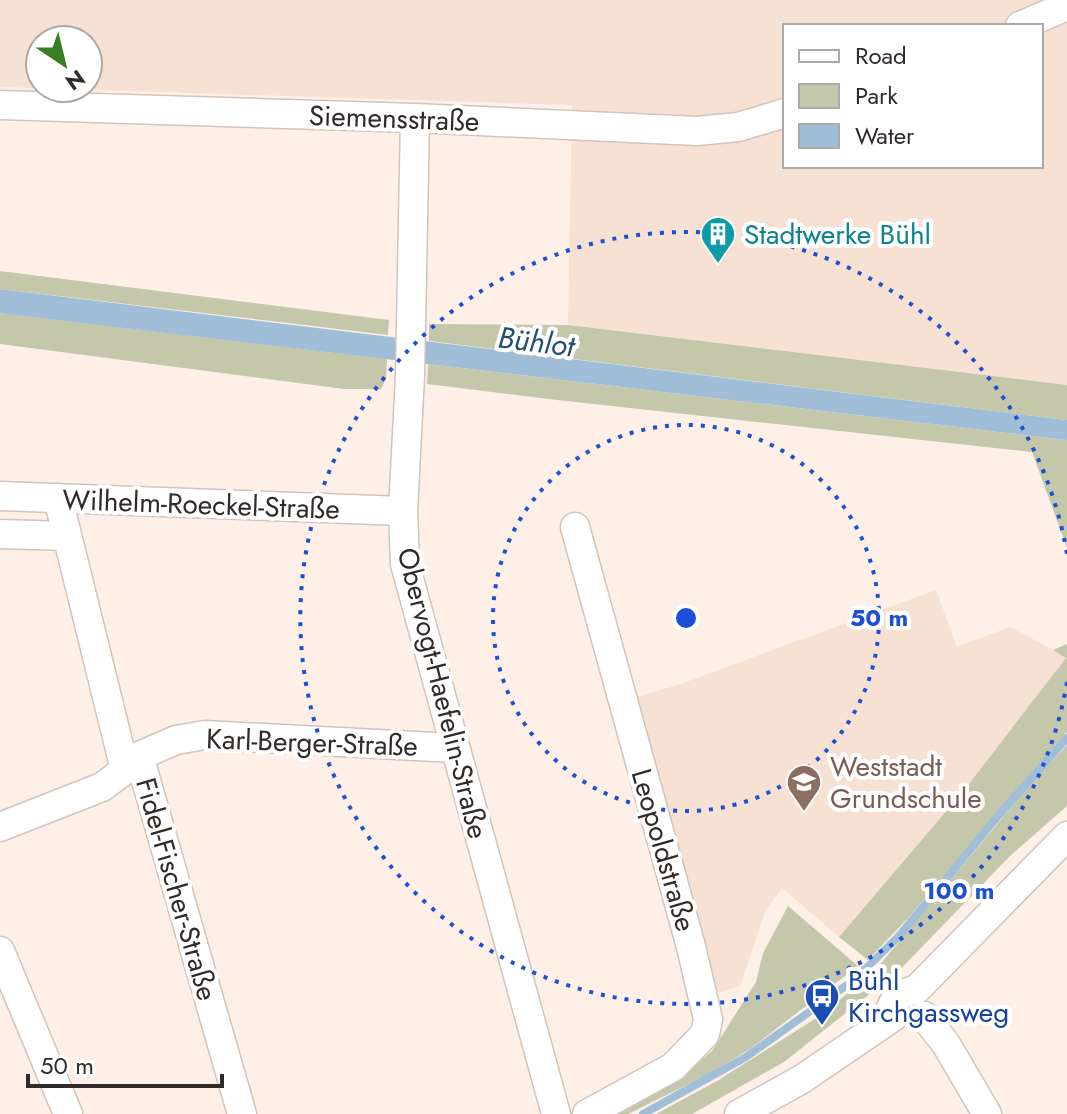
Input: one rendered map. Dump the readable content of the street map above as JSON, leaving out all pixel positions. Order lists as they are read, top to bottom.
{
  "streets": {
    "street": [
      "Siemensstraße",
      "Wilhelm-Roeckel-Straße",
      "Obervogt-Haefelin-Straße",
      "Karl-Berger-Straße",
      "Leopoldstraße",
      "Fidel-Fischer-Straße"
    ]
  },
  "crossings": [
    ["Siemensstraße", "Obervogt-Haefelin-Straße"],
    ["Wilhelm-Roeckel-Straße", "Obervogt-Haefelin-Straße"],
    ["Wilhelm-Roeckel-Straße", "Fidel-Fischer-Straße"],
    ["Obervogt-Haefelin-Straße", "Karl-Berger-Straße"],
    ["Karl-Berger-Straße", "Fidel-Fischer-Straße"]
  ],
  "water": ["Bühlot"],
  "places": {
    "building": ["Stadtwerke Bühl"],
    "school or university": ["Weststadt Grundschule"],
    "bus stop": ["Bühl Kirchgassweg"]
  },
  "legend": ["Road", "Park", "Water"],
  "scale_bar": "50 m",
  "north": "bottom right",
  "rings": ["50 m", "100 m"]
}
